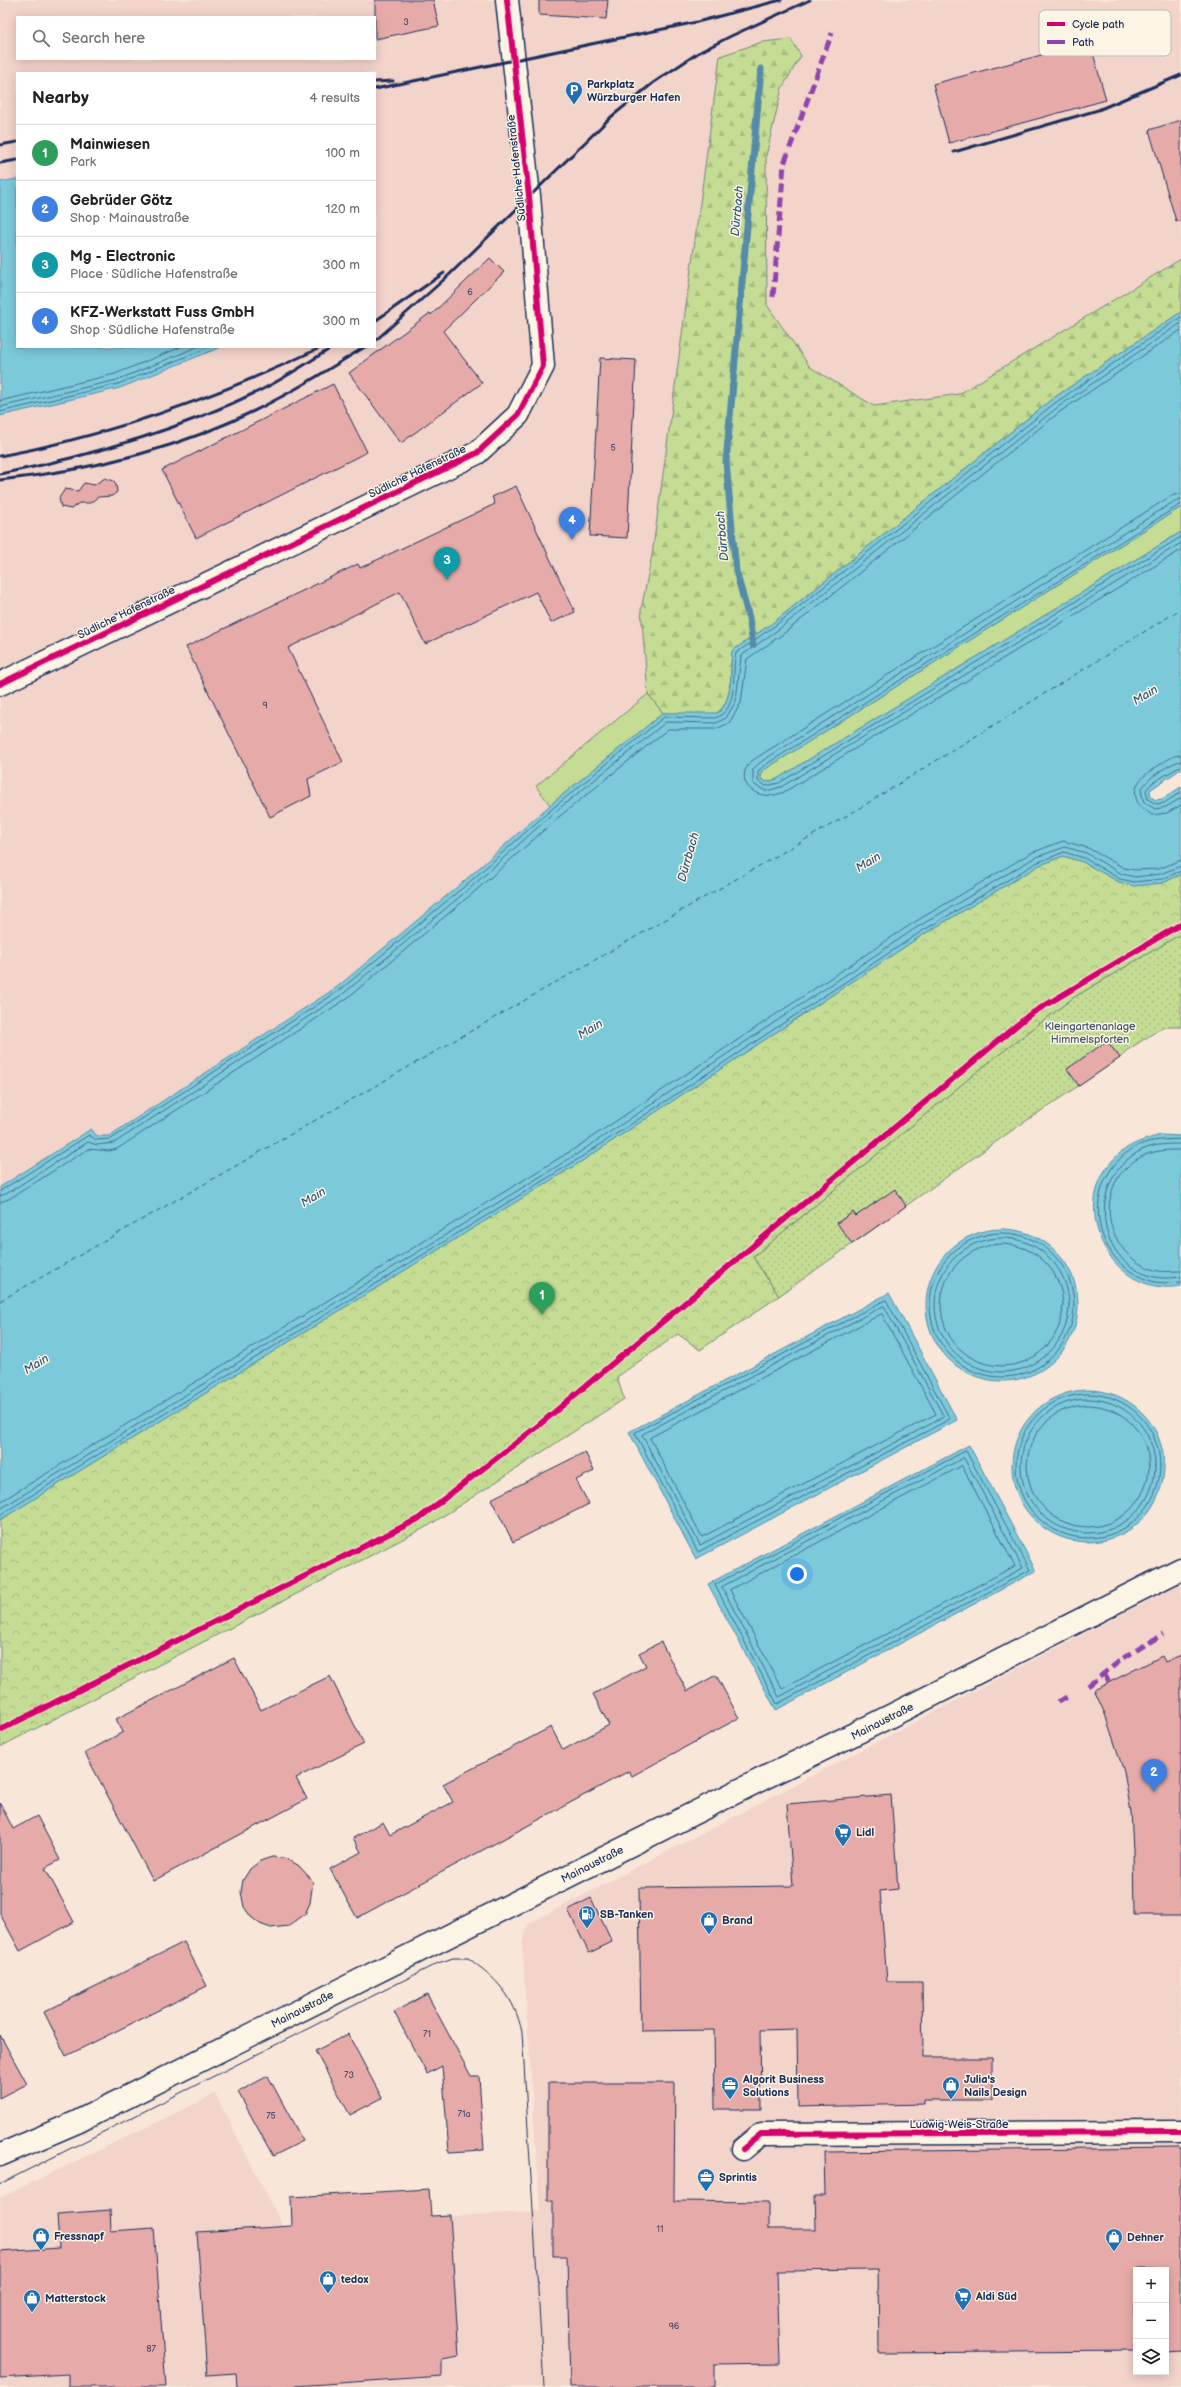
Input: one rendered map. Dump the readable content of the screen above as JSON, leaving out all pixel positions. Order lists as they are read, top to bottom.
{
  "streets": {
    "street": ["Südliche Hafenstraße", "Mainaustraße", "Ludwig-Weis-Straße"]
  },
  "water": ["Dürrbach", "Main"],
  "parks": ["Kleingartenanlage Himmelspforten"],
  "places": {
    "parking": ["Parkplatz Würzburger Hafen"],
    "supermarket": ["Lidl", "Aldi Süd"],
    "fuel station": ["SB-Tanken"],
    "shop": [
      "Brand",
      "Julia's Nails Design",
      "Fressnapf",
      "Dehner",
      "tedox",
      "Matterstock"
    ],
    "office": ["Algorit Business Solutions", "Sprintis"]
  },
  "house_numbers": [
    "3",
    "6",
    "5",
    "9",
    "71",
    "73",
    "71a",
    "75",
    "11",
    "96",
    "87"
  ],
  "legend": ["Cycle path", "Path"],
  "page": {
    "search": "Search here",
    "heading": ["Nearby", "4 results"],
    "list": [
      {
        "mark": "1",
        "name": "Mainwiesen",
        "note": "Park",
        "value": "100 m"
      },
      {
        "mark": "2",
        "name": "Gebrüder Götz",
        "note": "Shop · Mainaustraße",
        "value": "120 m"
      },
      {
        "mark": "3",
        "name": "Mg - Electronic",
        "note": "Place · Südliche Hafenstraße",
        "value": "300 m"
      },
      {
        "mark": "4",
        "name": "KFZ-Werkstatt Fuss GmbH",
        "note": "Shop · Südliche Hafenstraße",
        "value": "300 m"
      }
    ],
    "pins": [
      "4",
      "3",
      "1",
      "2"
    ],
    "map_buttons": ["+", "−"]
  }
}
